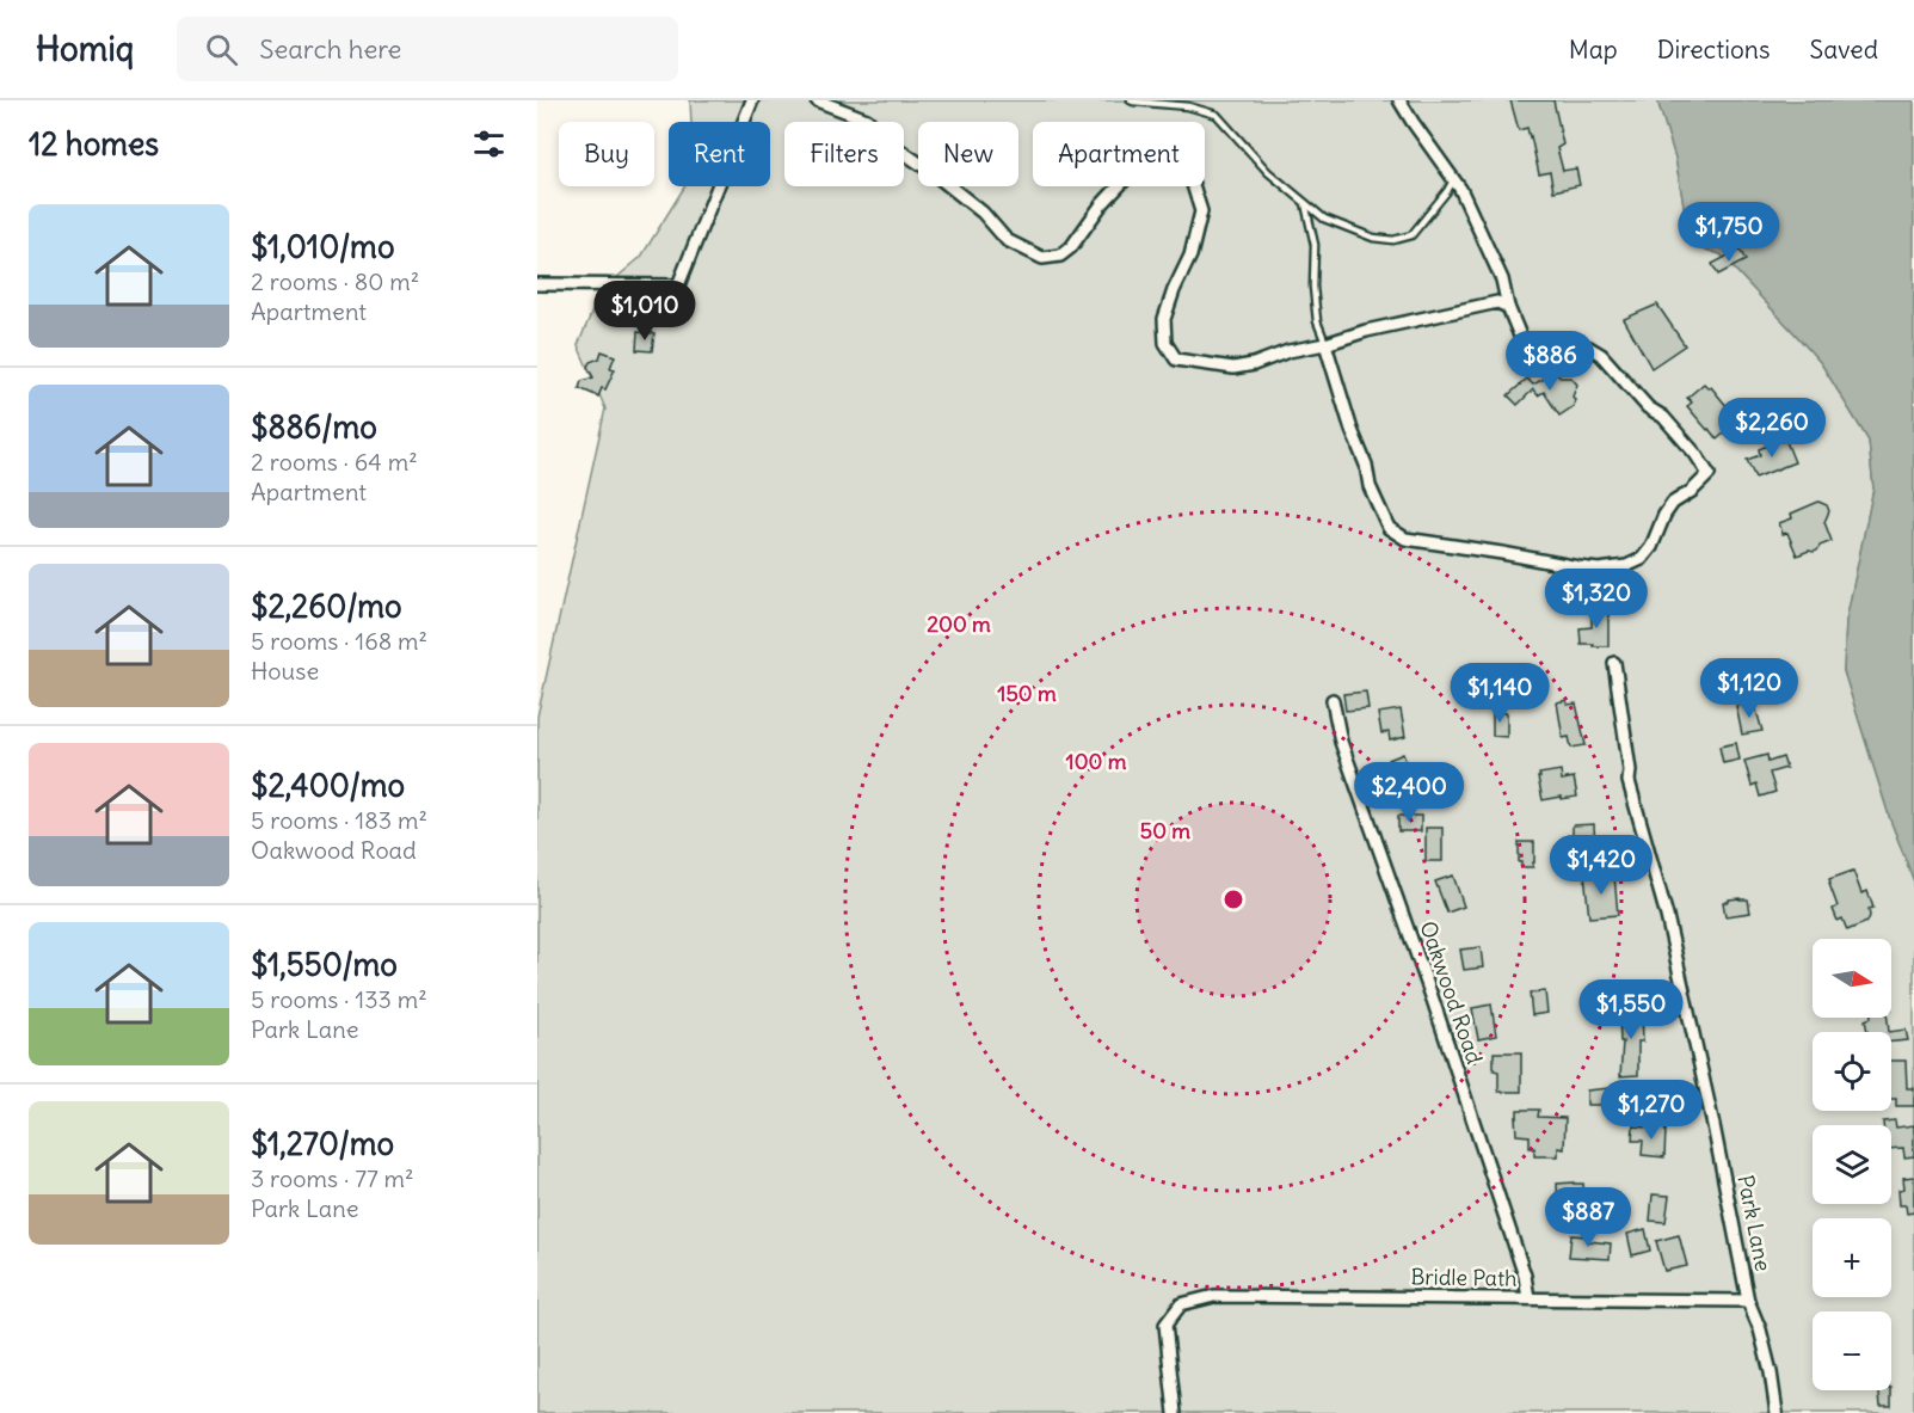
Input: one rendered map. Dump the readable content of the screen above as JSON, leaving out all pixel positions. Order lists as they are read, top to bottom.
{
  "streets": {
    "street": ["Oakwood Road", "Park Lane", "Bridle Path"]
  },
  "crossings": [
    ["Oakwood Road", "Bridle Path"],
    ["Park Lane", "Bridle Path"]
  ],
  "north": "right",
  "page": {
    "header": "Homiq",
    "search": "Search here",
    "nav": ["Map", "Directions", "Saved"],
    "heading": "12 homes",
    "chip": [
      "Buy",
      "Rent",
      "Filters",
      "New",
      "Apartment"
    ],
    "list": [
      {
        "name": "$1,010/mo",
        "note": "2 rooms · 80 m² · Apartment"
      },
      {
        "name": "$886/mo",
        "note": "2 rooms · 64 m² · Apartment"
      },
      {
        "name": "$2,260/mo",
        "note": "5 rooms · 168 m² · House"
      },
      {
        "name": "$2,400/mo",
        "note": "5 rooms · 183 m² · Oakwood Road"
      },
      {
        "name": "$1,550/mo",
        "note": "5 rooms · 133 m² · Park Lane"
      },
      {
        "name": "$1,270/mo",
        "note": "3 rooms · 77 m² · Park Lane"
      }
    ],
    "price": [
      "$1,750",
      "$1,010",
      "$886",
      "$2,260",
      "$1,320",
      "$1,120",
      "$1,140",
      "$2,400",
      "$1,420",
      "$1,550",
      "$1,270",
      "$887"
    ],
    "map_buttons": ["+", "−"]
  },
  "rings": [
    "200 m",
    "150 m",
    "100 m",
    "50 m"
  ]
}
